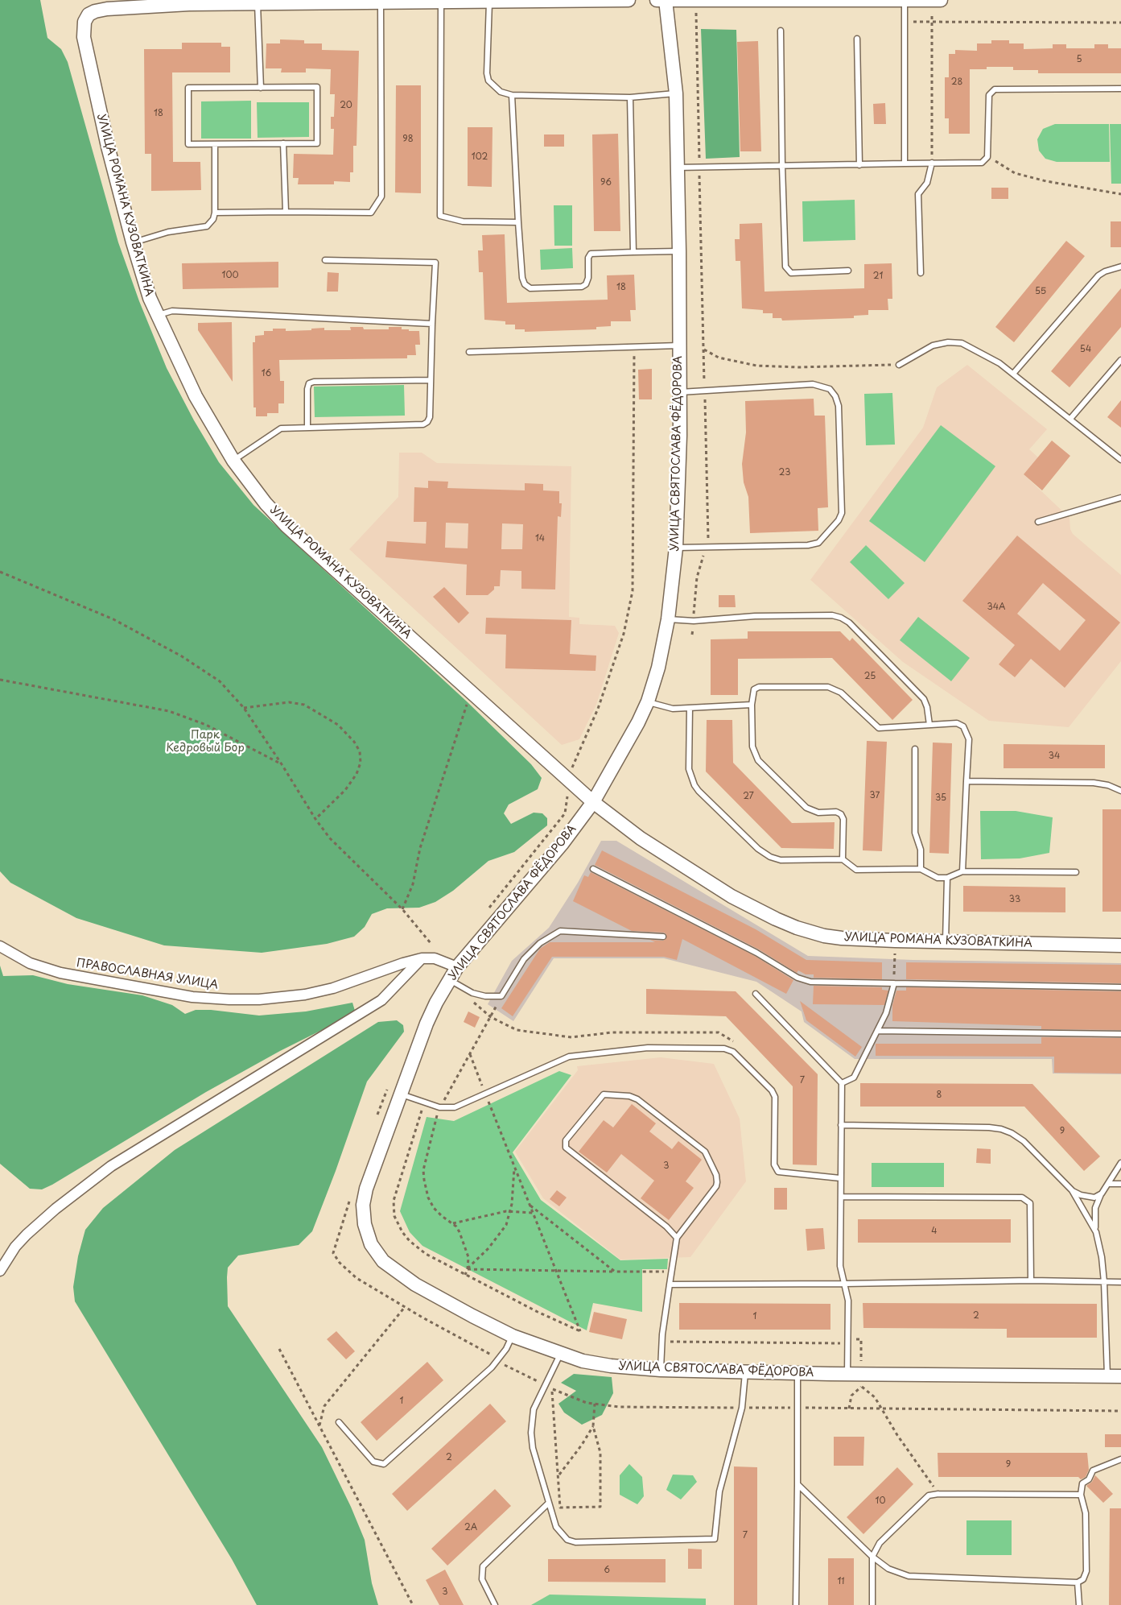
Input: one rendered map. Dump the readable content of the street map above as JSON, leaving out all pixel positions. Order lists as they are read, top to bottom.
{
  "streets": {
    "street": ["УЛИЦА РОМАНА КУЗОВАТКИНА", "УЛИЦА СВЯТОСЛАВА ФЁДОРОВА", "ПРАВОСЛАВНАЯ УЛИЦА"]
  },
  "crossings": [
    ["УЛИЦА РОМАНА КУЗОВАТКИНА", "УЛИЦА СВЯТОСЛАВА ФЁДОРОВА"],
    ["УЛИЦА СВЯТОСЛАВА ФЁДОРОВА", "ПРАВОСЛАВНАЯ УЛИЦА"]
  ],
  "parks": ["Парк Кедровый Бор"],
  "house_numbers": [
    "5",
    "28",
    "20",
    "18",
    "98",
    "102",
    "96",
    "100",
    "21",
    "18",
    "55",
    "54",
    "16",
    "23",
    "14",
    "34А",
    "25",
    "34",
    "37",
    "27",
    "35",
    "33",
    "7",
    "8",
    "9",
    "3",
    "4",
    "2",
    "1",
    "1",
    "2",
    "9",
    "10",
    "2А",
    "7",
    "6",
    "11",
    "3"
  ]
}
